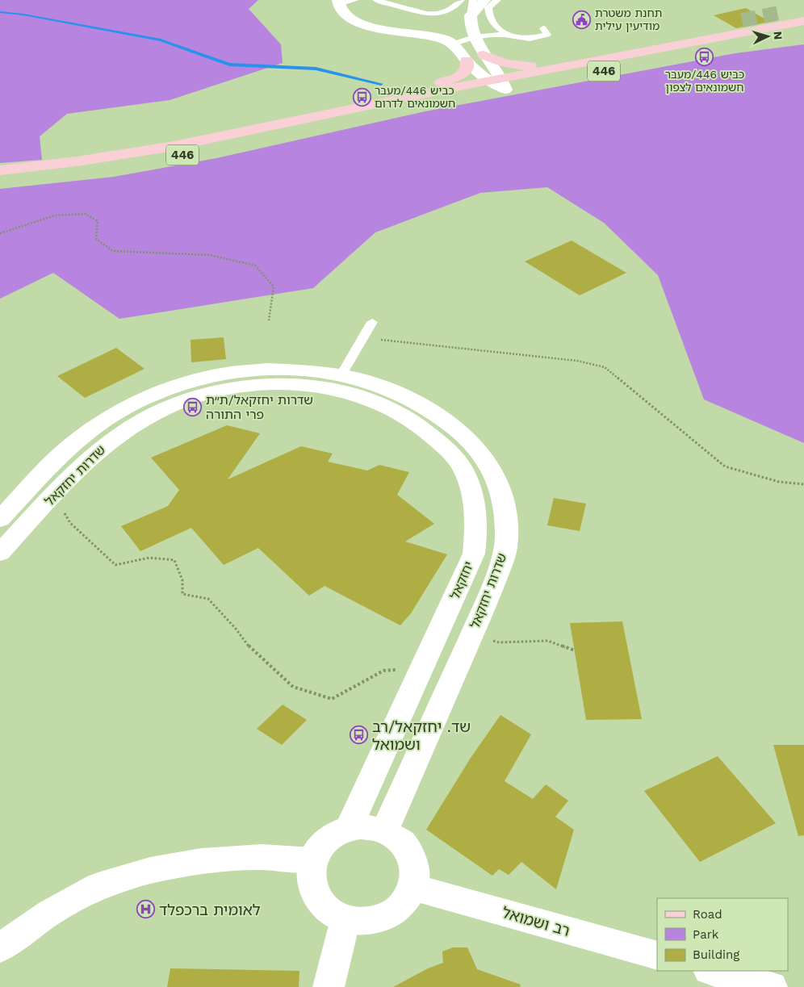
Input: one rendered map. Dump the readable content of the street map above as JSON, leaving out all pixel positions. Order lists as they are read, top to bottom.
{
  "streets": {
    "main road": ["446"],
    "street": ["שדרות יחזקאל", "יחזקאל", "רב ושמואל"]
  },
  "crossings": [
    ["שדרות יחזקאל", "יחזקאל"],
    ["שדרות יחזקאל", "רב ושמואל"],
    ["יחזקאל", "רב ושמואל"]
  ],
  "places": {
    "public building": ["תחנת משטרת מודיעין עילית"],
    "bus stop": [
      "כביש 446/מעבר חשמונאים לצפון",
      "כביש 446/מעבר חשמונאים לדרום",
      "שדרות יחזקאל/ת״ת פרי התורה",
      "שד. יחזקאל/רב ושמואל"
    ],
    "hospital": ["לאומית ברכפלד"]
  },
  "legend": ["Road", "Park", "Building"],
  "north": "right"
}
